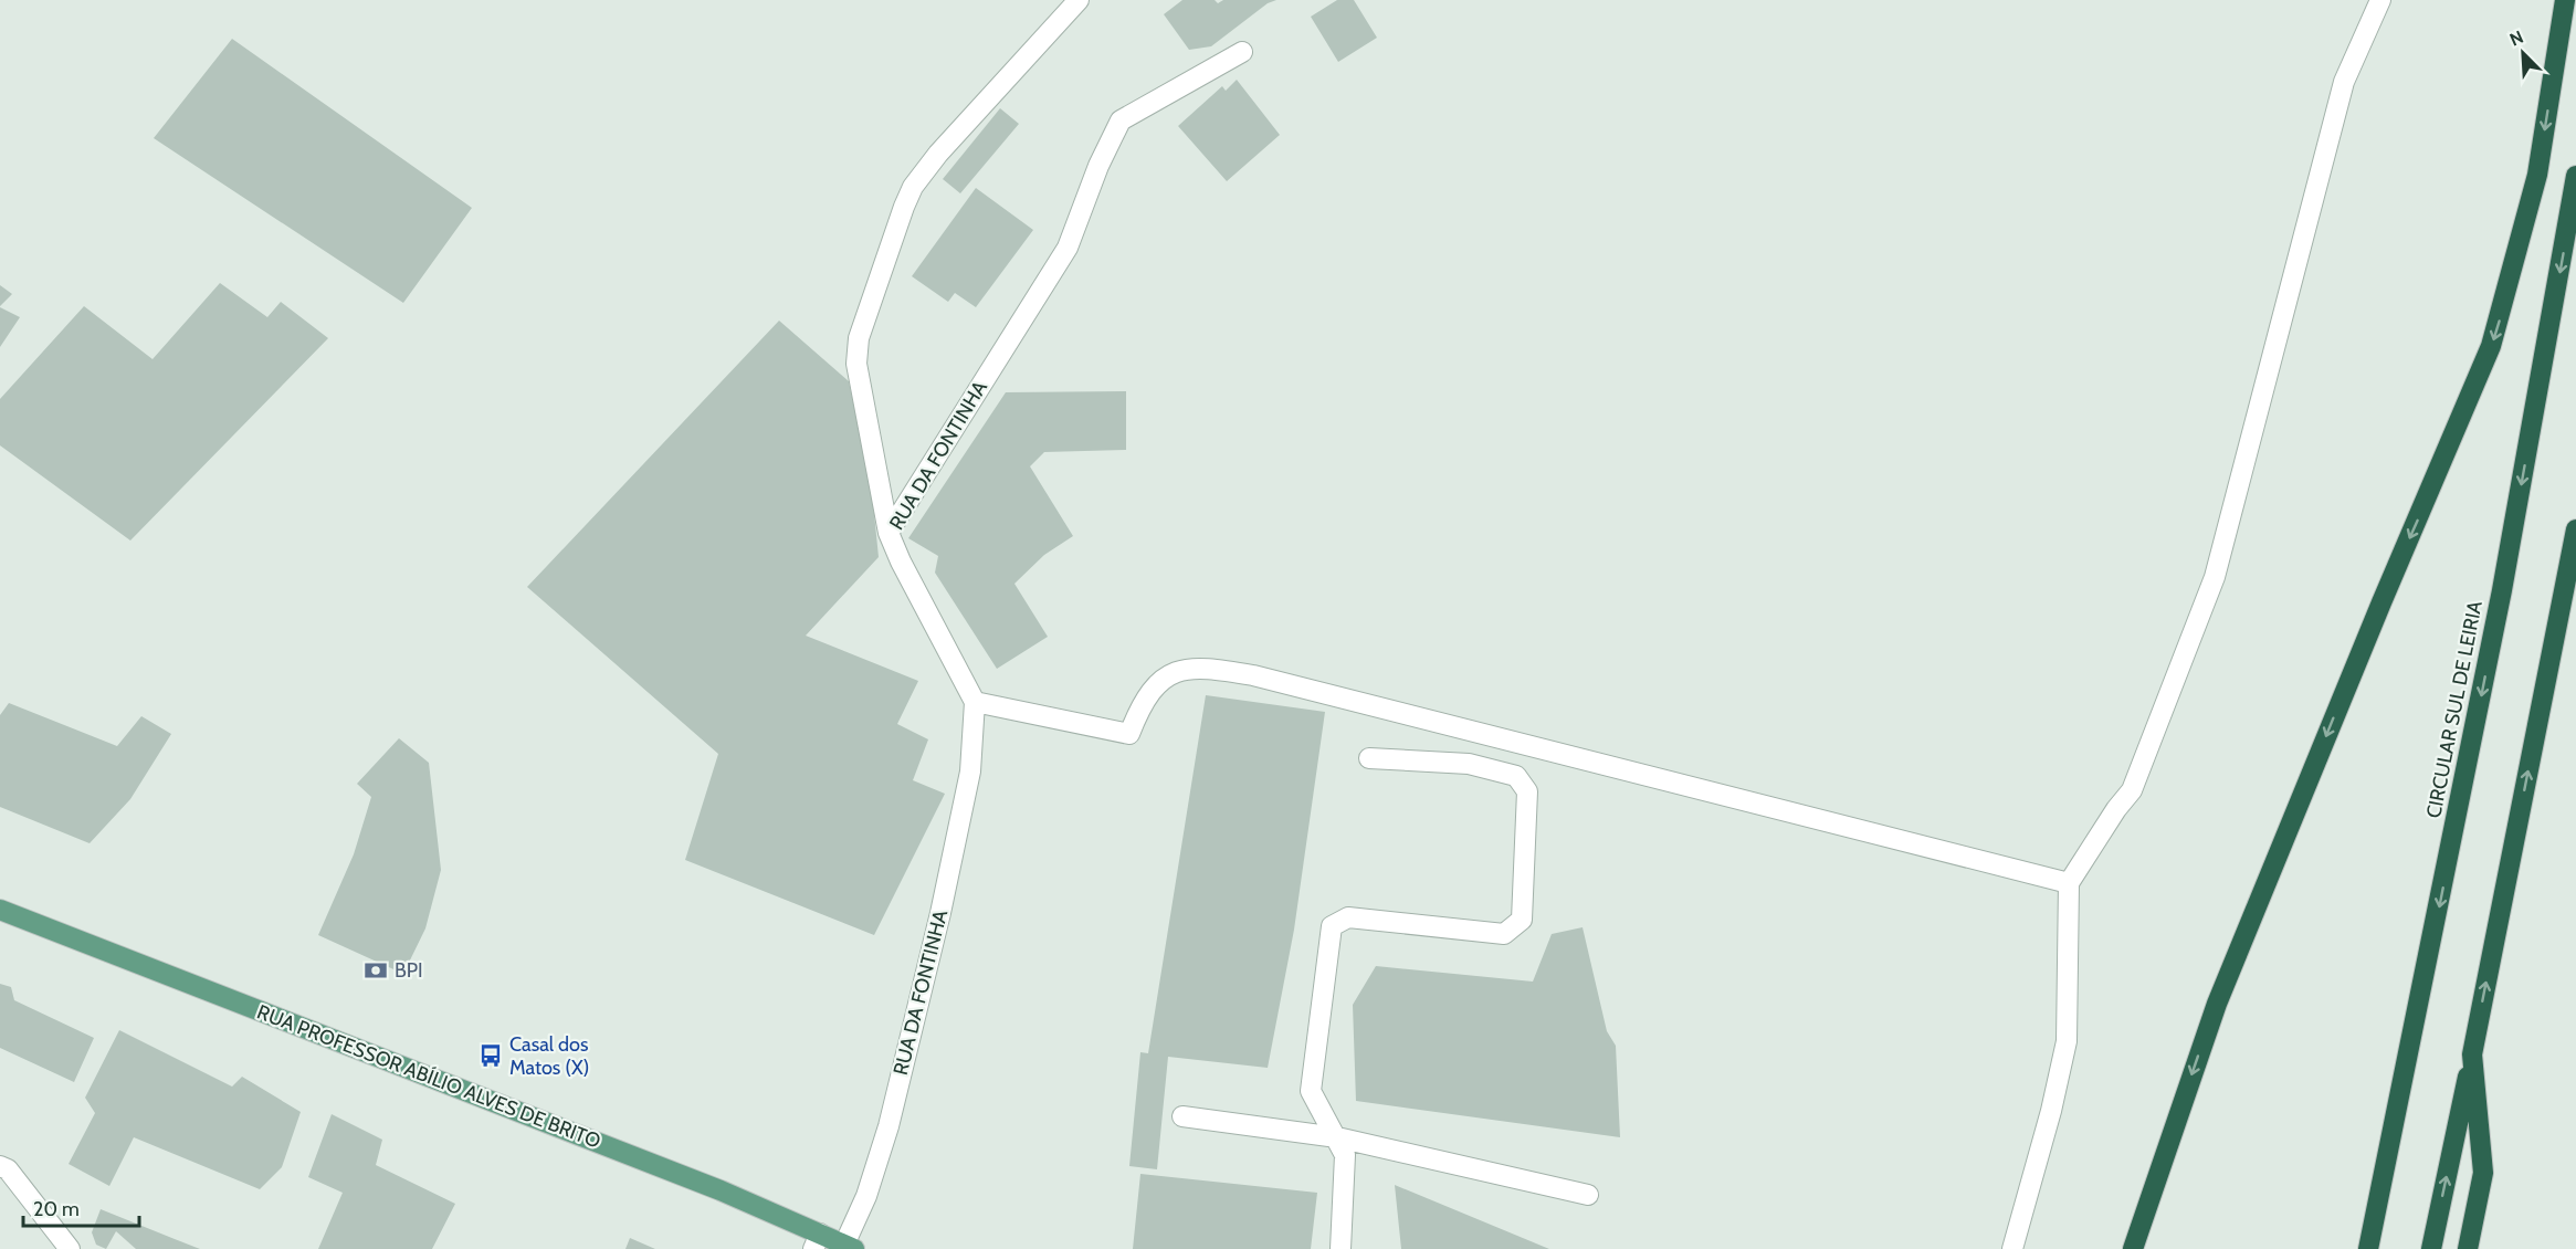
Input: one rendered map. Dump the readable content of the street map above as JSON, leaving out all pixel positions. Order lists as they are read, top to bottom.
{
  "streets": {
    "highway": ["CIRCULAR SUL DE LEIRIA"],
    "main road": ["RUA PROFESSOR ABÍLIO ALVES DE BRITO"],
    "street": ["RUA DA FONTINHA"]
  },
  "crossings": [
    ["RUA DA FONTINHA", "RUA PROFESSOR ABÍLIO ALVES DE BRITO"]
  ],
  "places": {
    "bank": ["BPI"],
    "bus stop": ["Casal dos Matos (X)"]
  },
  "scale_bar": "20 m",
  "north": "top left"
}
